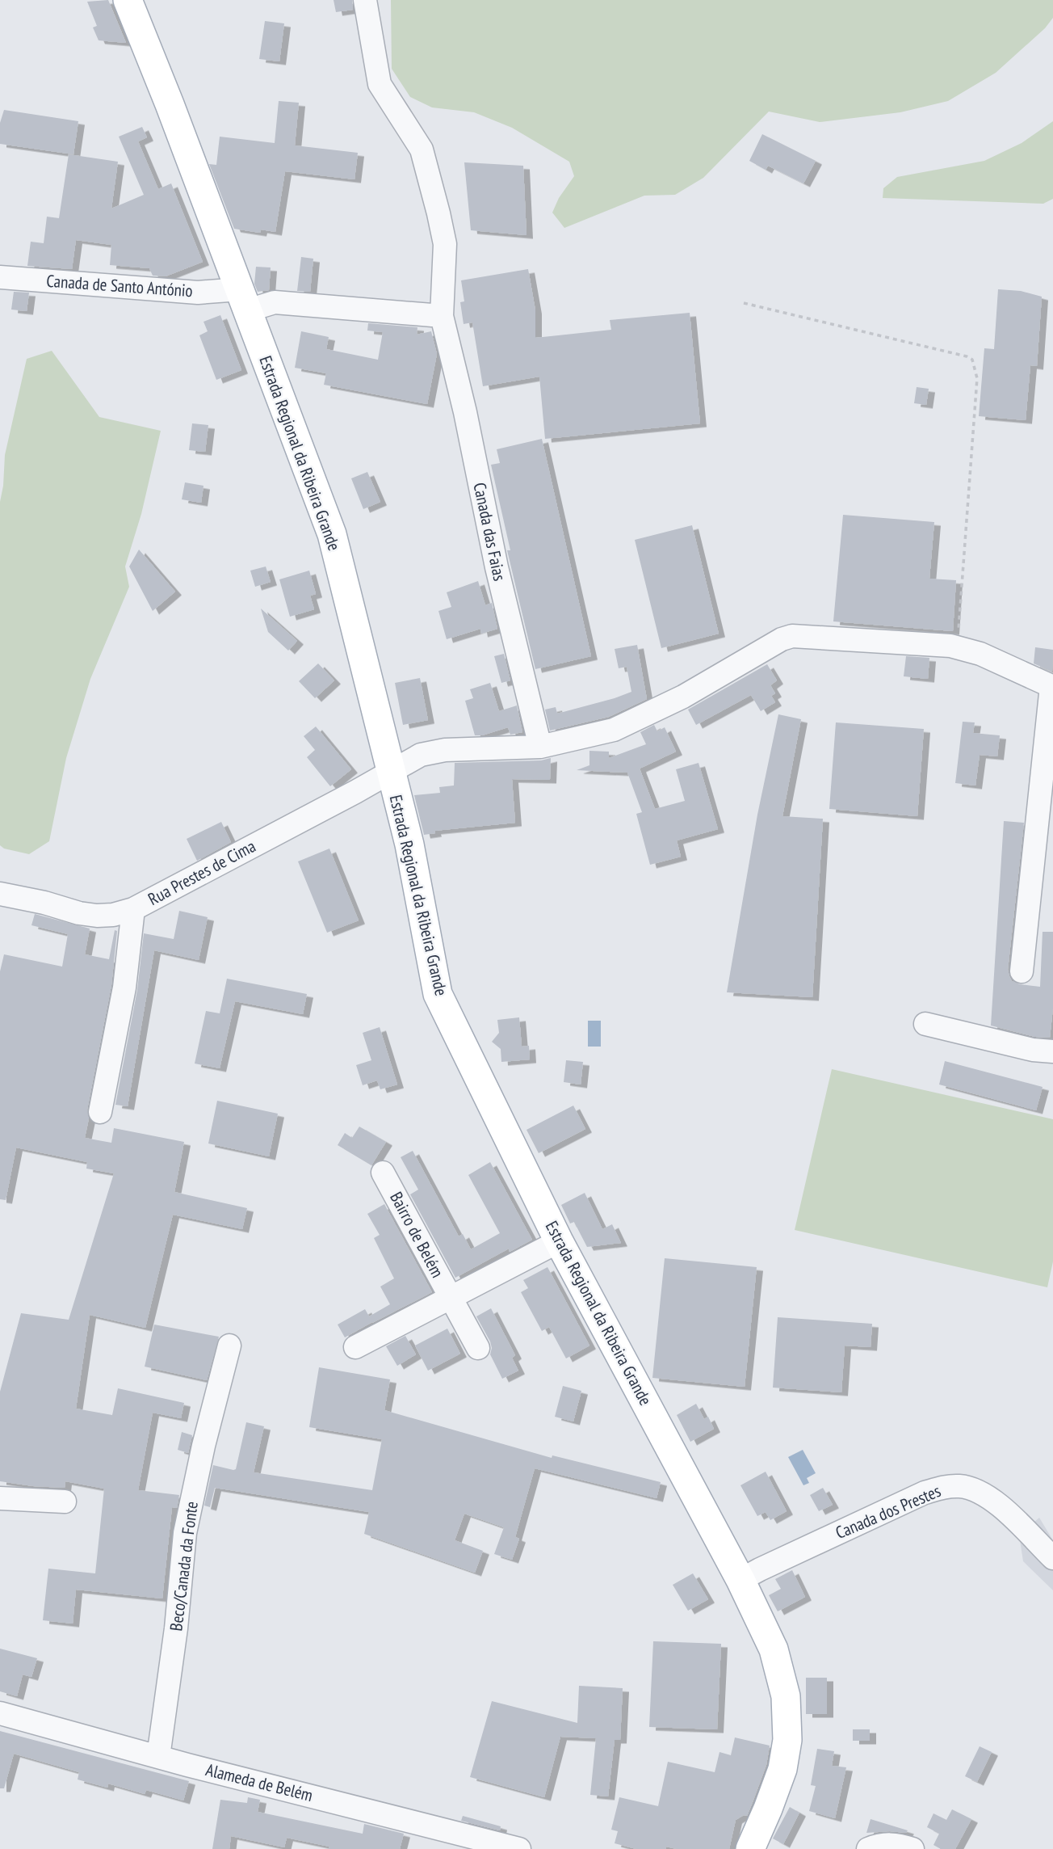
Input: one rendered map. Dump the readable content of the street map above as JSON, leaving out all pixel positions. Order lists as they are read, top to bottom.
{
  "streets": {
    "main road": ["Estrada Regional da Ribeira Grande"],
    "street": [
      "Canada de Santo António",
      "Canada das Faias",
      "Rua Prestes de Cima",
      "Bairro de Belém",
      "Canada dos Prestes",
      "Beco/Canada da Fonte",
      "Alameda de Belém"
    ]
  },
  "crossings": [
    ["Canada de Santo António", "Estrada Regional da Ribeira Grande"],
    ["Estrada Regional da Ribeira Grande", "Rua Prestes de Cima"],
    ["Estrada Regional da Ribeira Grande", "Bairro de Belém"],
    ["Estrada Regional da Ribeira Grande", "Canada dos Prestes"],
    ["Canada das Faias", "Rua Prestes de Cima"],
    ["Beco/Canada da Fonte", "Alameda de Belém"]
  ]
}
